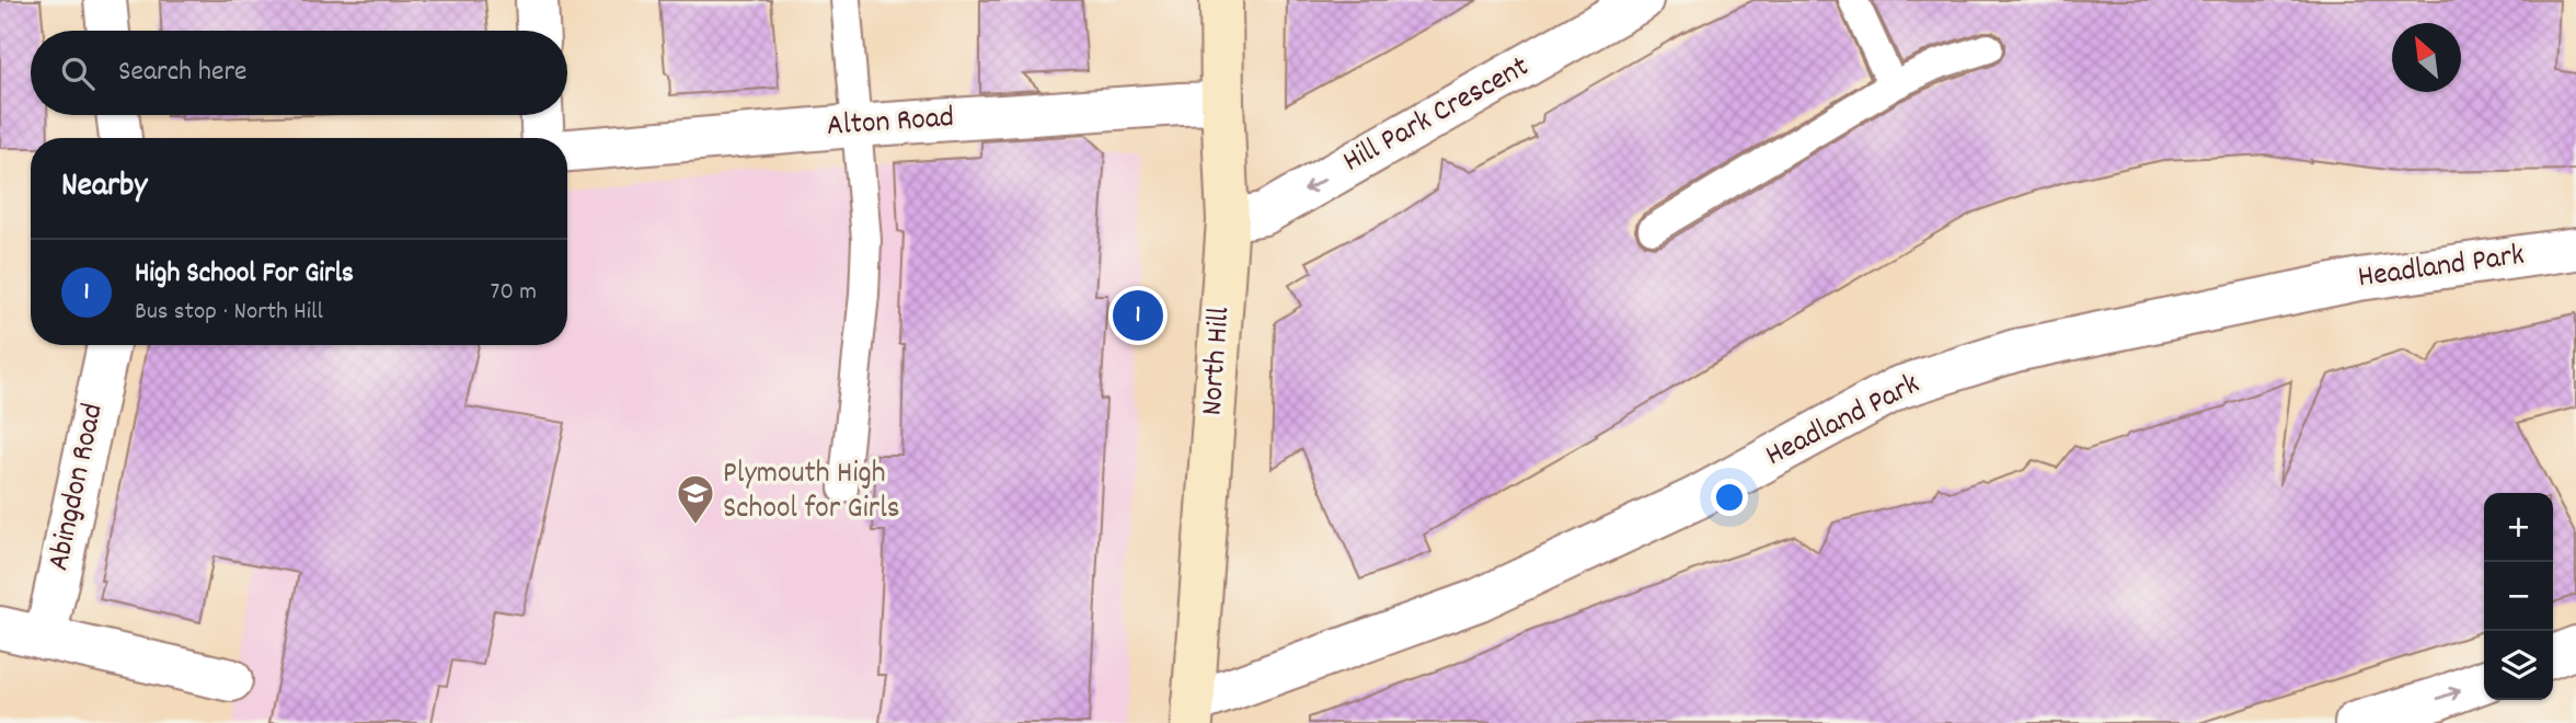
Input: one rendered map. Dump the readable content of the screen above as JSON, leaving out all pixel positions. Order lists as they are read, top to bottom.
{
  "streets": {
    "main road": ["North Hill"],
    "street": [
      "Hill Park Crescent",
      "Alton Road",
      "Headland Park",
      "Abingdon Road"
    ]
  },
  "crossings": [
    ["Hill Park Crescent", "North Hill"],
    ["Alton Road", "North Hill"],
    ["Headland Park", "North Hill"]
  ],
  "one_way": ["Hill Park Crescent"],
  "places": {
    "school or university": ["Plymouth High School for Girls"]
  },
  "north": "top left",
  "page": {
    "search": "Search here",
    "heading": "Nearby",
    "list": [
      {
        "mark": "1",
        "name": "High School For Girls",
        "note": "Bus stop · North Hill",
        "value": "70 m"
      }
    ],
    "pins": "1",
    "map_buttons": ["+", "−"]
  }
}
